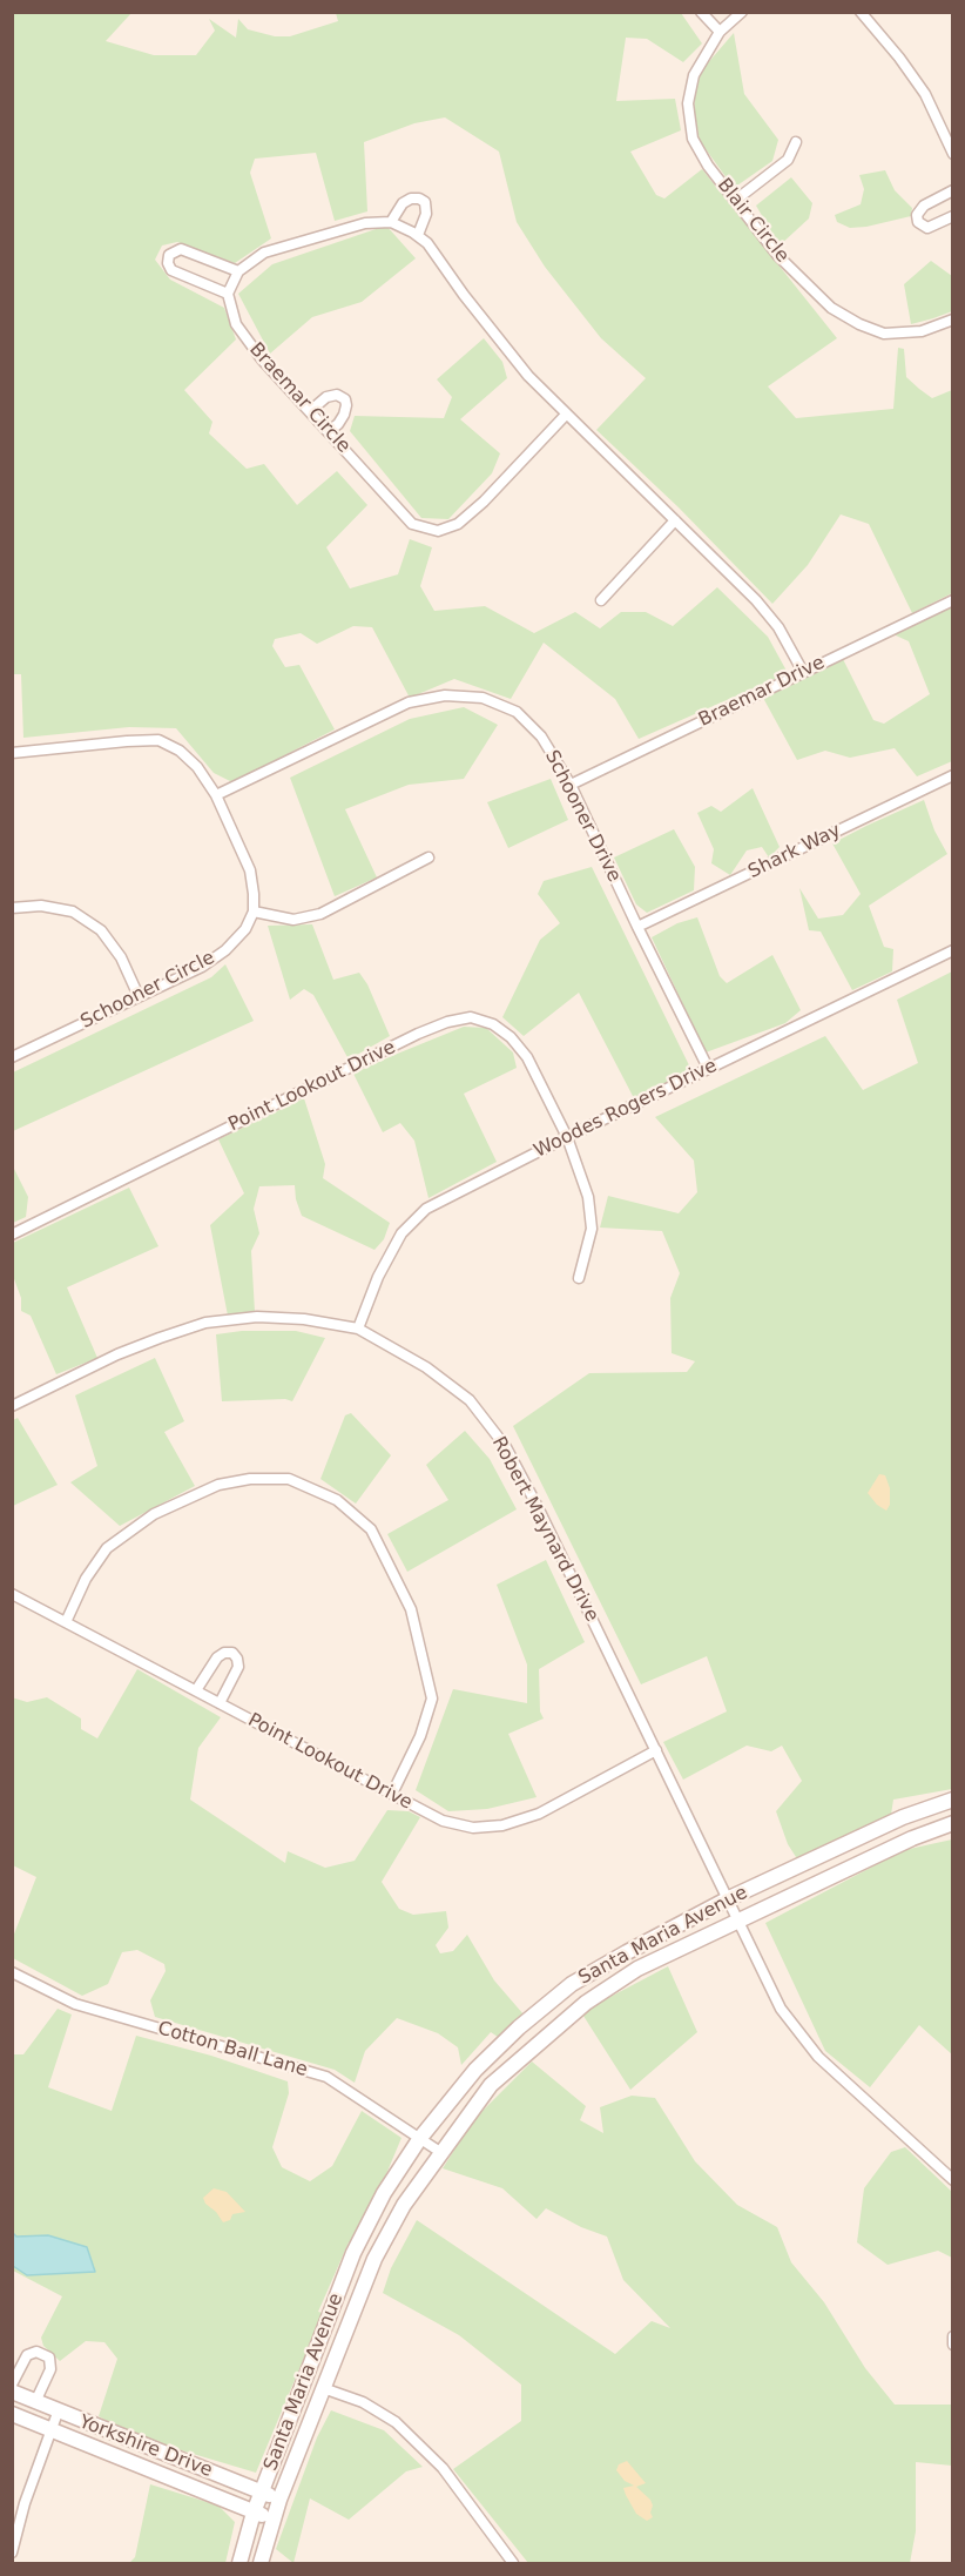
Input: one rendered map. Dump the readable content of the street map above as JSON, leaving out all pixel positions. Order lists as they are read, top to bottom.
{
  "streets": {
    "street": [
      "Blair Circle",
      "Braemar Circle",
      "Braemar Drive",
      "Schooner Drive",
      "Shark Way",
      "Schooner Circle",
      "Point Lookout Drive",
      "Woodes Rogers Drive",
      "Robert Maynard Drive",
      "Santa Maria Avenue",
      "Cotton Ball Lane",
      "Yorkshire Drive"
    ]
  },
  "crossings": [
    ["Braemar Drive", "Schooner Drive"],
    ["Schooner Drive", "Shark Way"],
    ["Schooner Drive", "Woodes Rogers Drive"],
    ["Point Lookout Drive", "Woodes Rogers Drive"],
    ["Point Lookout Drive", "Robert Maynard Drive"],
    ["Woodes Rogers Drive", "Robert Maynard Drive"],
    ["Robert Maynard Drive", "Santa Maria Avenue"],
    ["Santa Maria Avenue", "Cotton Ball Lane"],
    ["Santa Maria Avenue", "Yorkshire Drive"]
  ]
}
